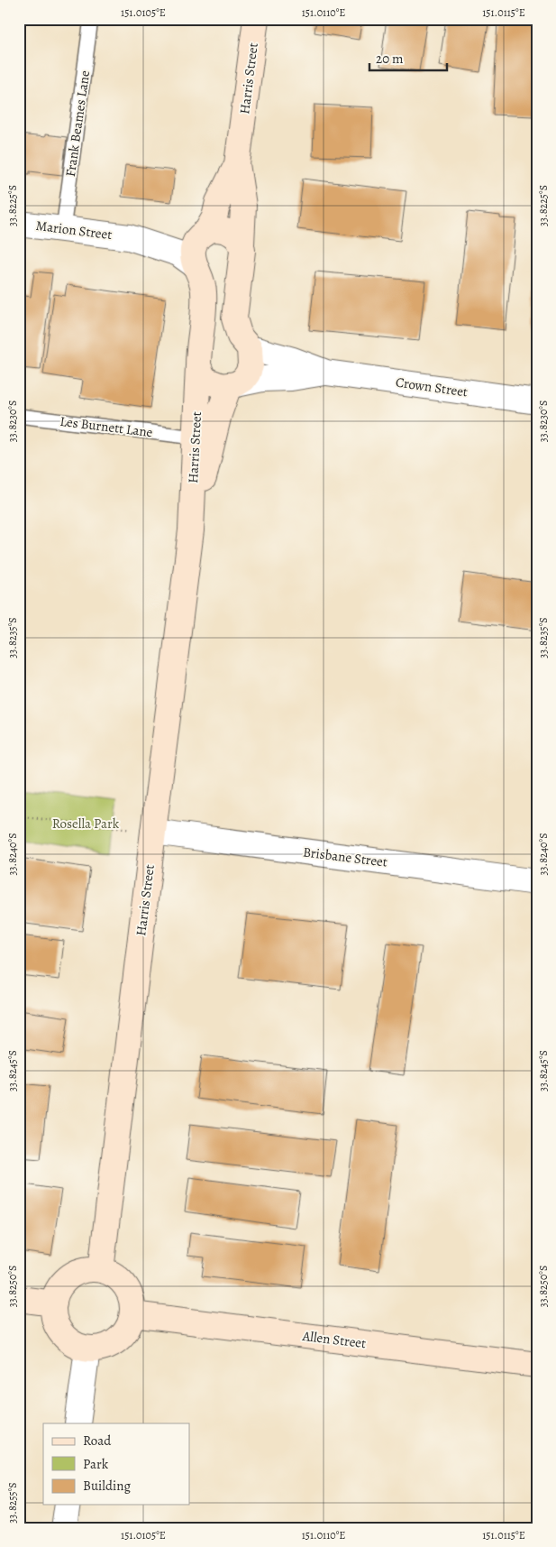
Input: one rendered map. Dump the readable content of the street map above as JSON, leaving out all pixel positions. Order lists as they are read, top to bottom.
{
  "streets": {
    "main road": ["Harris Street", "Allen Street"],
    "street": ["Marion Street", "Crown Street", "Brisbane Street"],
    "lane": ["Frank Beames Lane", "Les Burnett Lane"]
  },
  "crossings": [
    ["Harris Street", "Marion Street"],
    ["Harris Street", "Crown Street"],
    ["Harris Street", "Les Burnett Lane"],
    ["Harris Street", "Brisbane Street"],
    ["Harris Street", "Allen Street"],
    ["Frank Beames Lane", "Marion Street"]
  ],
  "parks": ["Rosella Park"],
  "legend": ["Road", "Park", "Building"],
  "scale_bar": "20 m",
  "coordinates": [
    "151.0105°E",
    "151.0110°E",
    "151.0115°E",
    "33.8225°S",
    "33.8230°S",
    "33.8235°S",
    "33.8240°S",
    "33.8245°S",
    "33.8250°S",
    "33.8255°S"
  ]
}
